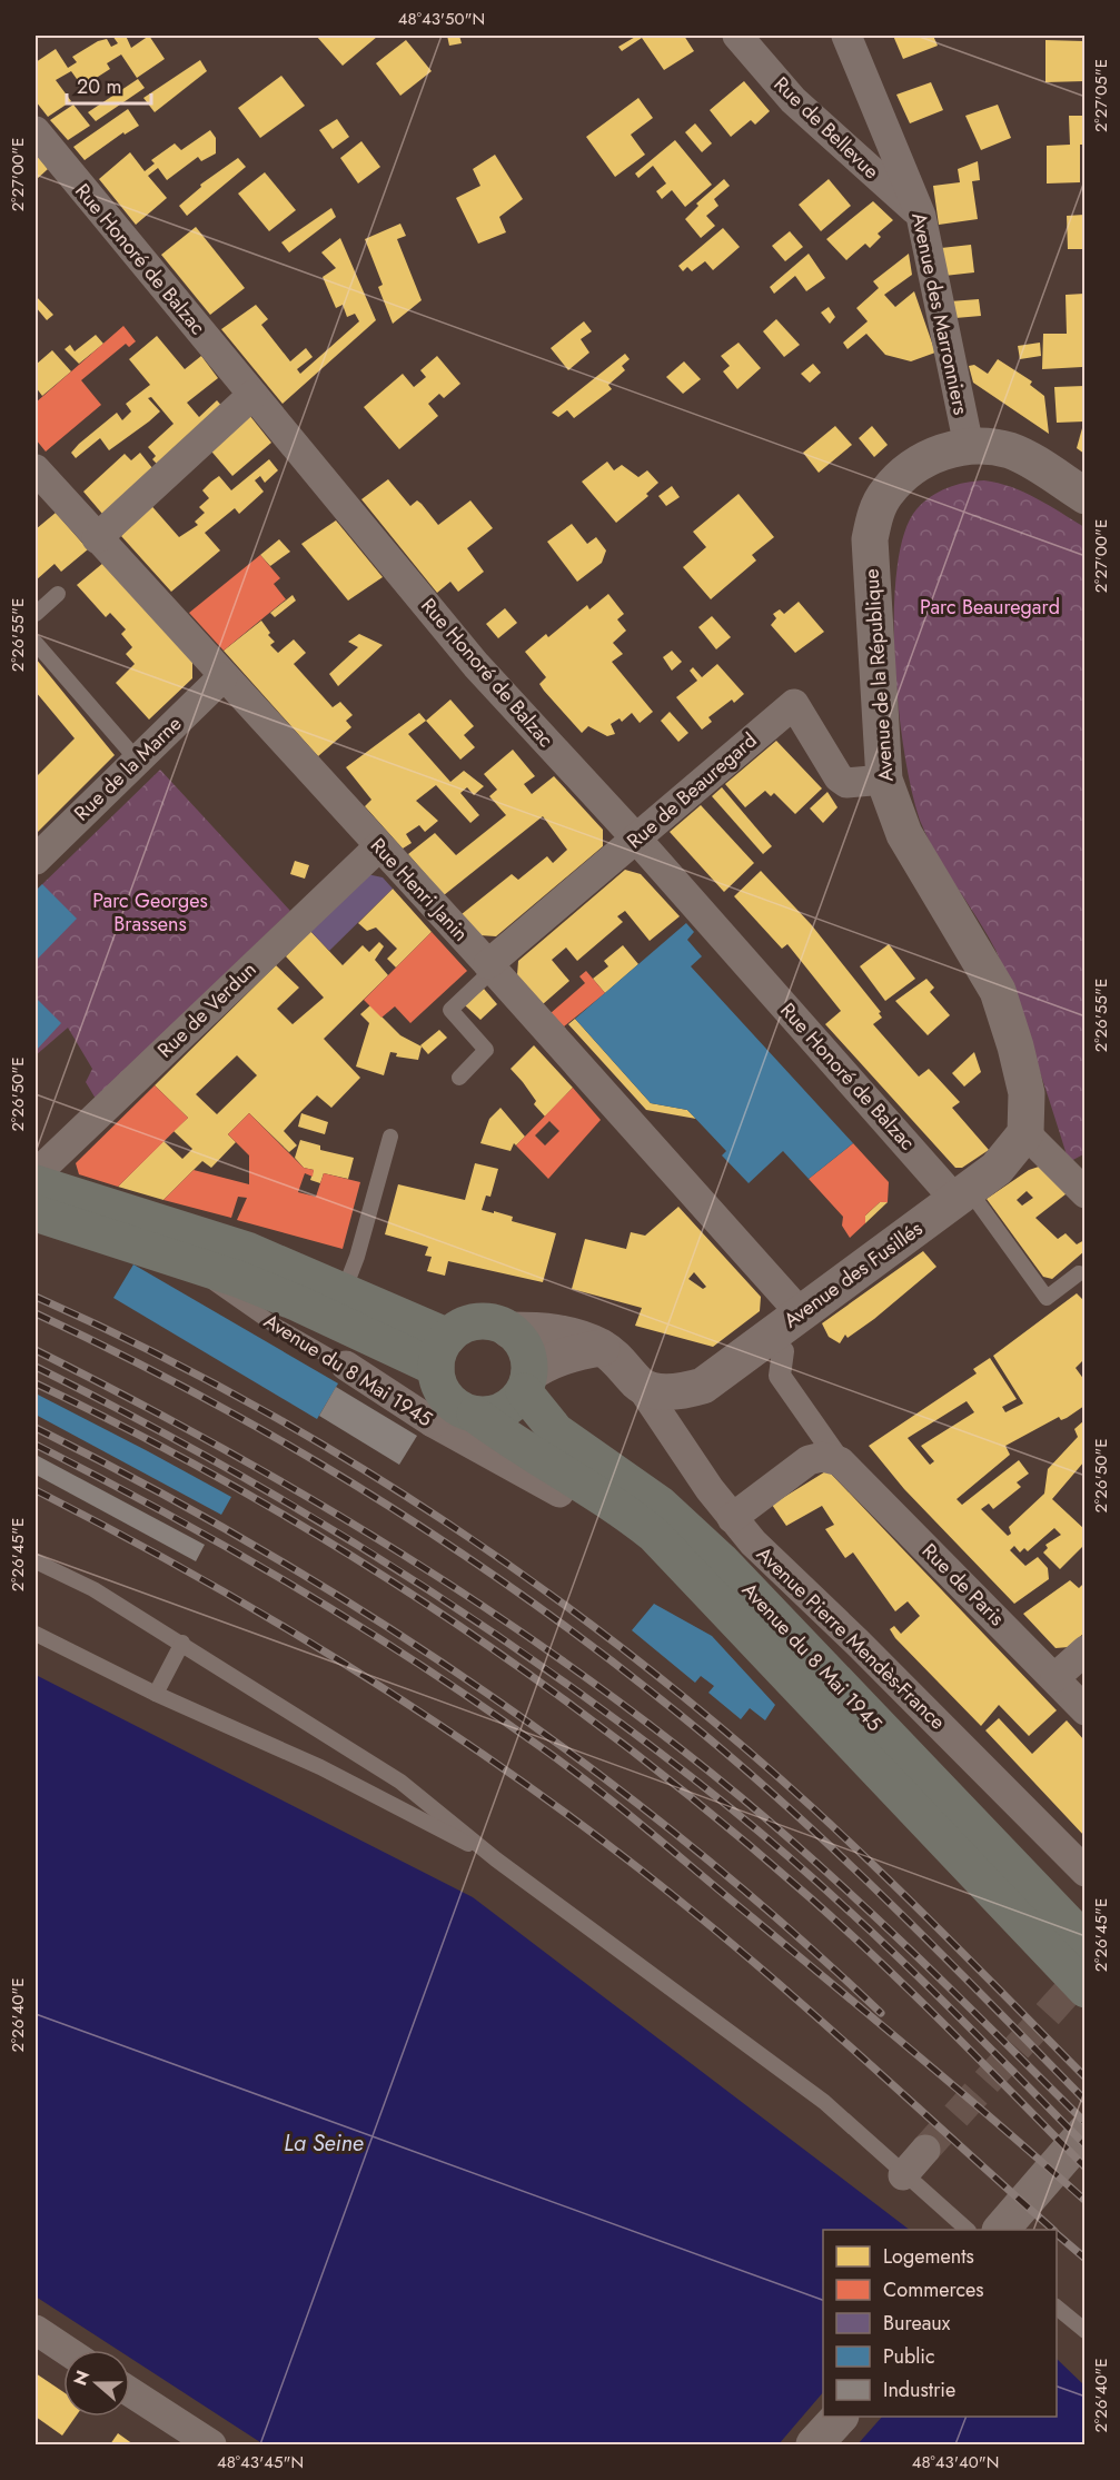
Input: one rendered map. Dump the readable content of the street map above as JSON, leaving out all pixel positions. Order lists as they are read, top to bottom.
{
  "streets": {
    "main road": ["Avenue de la République", "Avenue des Fusillés", "Avenue du 8 Mai 1945"],
    "street": [
      "Rue de Bellevue",
      "Rue Honoré de Balzac",
      "Avenue des Marronniers",
      "Rue de la Marne",
      "Rue de Beauregard",
      "Rue Henri Janin",
      "Rue de Verdun",
      "Rue de Paris",
      "Avenue Pierre Mendès-France"
    ]
  },
  "crossings": [
    ["Rue de Bellevue", "Avenue des Marronniers"],
    ["Rue Honoré de Balzac", "Rue de Beauregard"],
    ["Rue Honoré de Balzac", "Avenue des Fusillés"],
    ["Avenue des Marronniers", "Avenue de la République"],
    ["Avenue de la République", "Rue de Beauregard"],
    ["Avenue de la République", "Avenue des Fusillés"],
    ["Rue de la Marne", "Rue Henri Janin"],
    ["Rue de Beauregard", "Rue Henri Janin"],
    ["Rue Henri Janin", "Rue de Verdun"],
    ["Rue Henri Janin", "Avenue des Fusillés"],
    ["Avenue des Fusillés", "Avenue Pierre Mendès-France"]
  ],
  "water": ["La Seine"],
  "parks": ["Parc Beauregard", "Parc Georges Brassens"],
  "legend": [
    "Logements",
    "Commerces",
    "Bureaux",
    "Public",
    "Industrie"
  ],
  "scale_bar": "20 m",
  "north": "left",
  "coordinates": [
    "48°43'50\"N",
    "2°27'05\"E",
    "2°27'00\"E",
    "2°26'55\"E",
    "2°26'50\"E",
    "2°26'45\"E",
    "2°26'40\"E",
    "48°43'45\"N",
    "48°43'40\"N"
  ]
}
